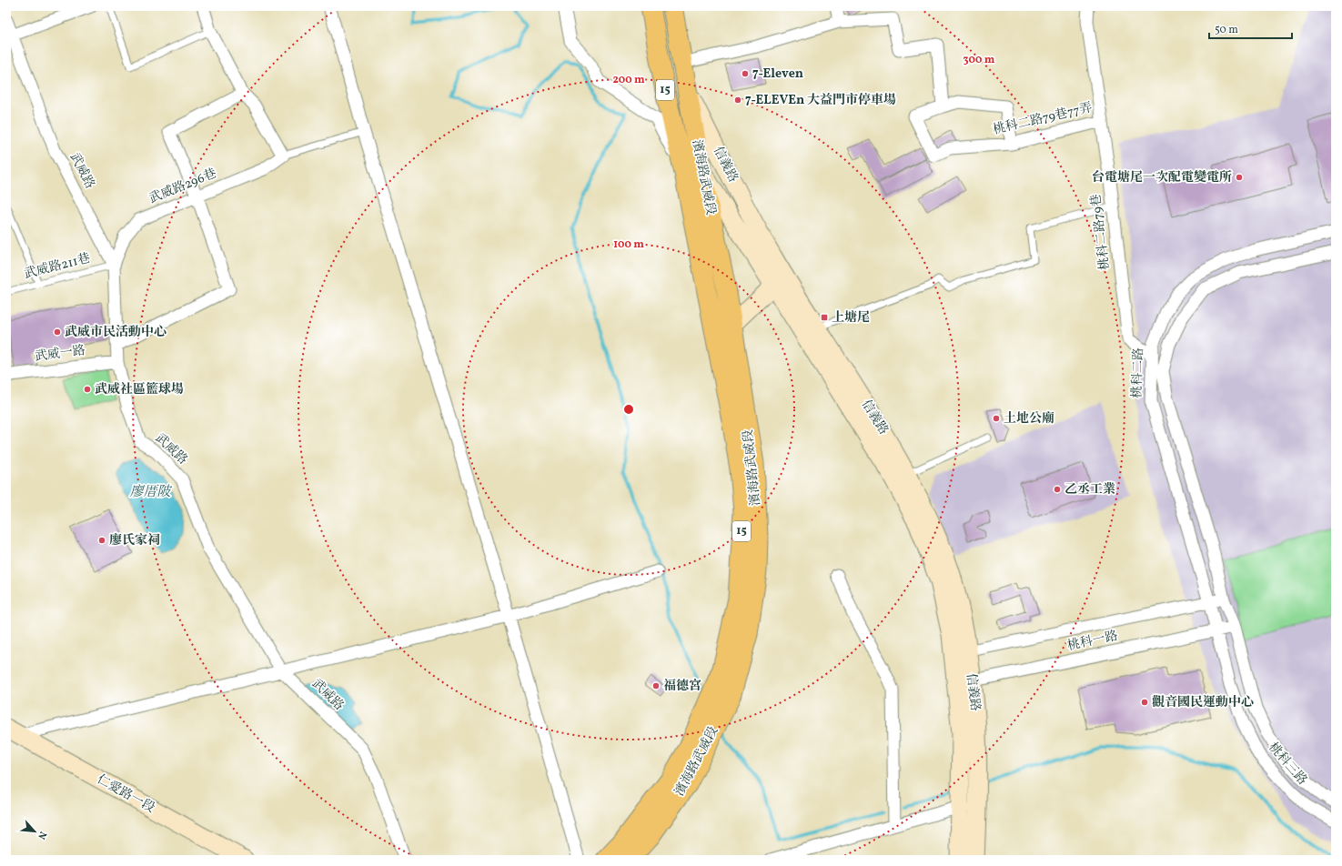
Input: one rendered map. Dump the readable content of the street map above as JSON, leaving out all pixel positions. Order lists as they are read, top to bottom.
{
  "streets": {
    "main road": [
      "15",
      "信義路",
      "濱海路武威段",
      "仁愛路一段"
    ],
    "street": [
      "桃科二路79巷77弄",
      "武威路",
      "武威路296巷",
      "桃科二路79巷",
      "武威一路",
      "桃科二路",
      "桃科一路",
      "桃科三路"
    ],
    "lane": ["武威路211巷"]
  },
  "crossings": [
    ["15", "信義路"],
    ["15", "濱海路武威段"],
    ["桃科二路79巷77弄", "桃科二路79巷"],
    ["信義路", "濱海路武威段"],
    ["信義路", "桃科一路"],
    ["武威路", "武威路296巷"],
    ["武威路", "武威路211巷"],
    ["武威路", "武威一路"],
    ["武威路296巷", "武威路211巷"],
    ["桃科二路79巷", "桃科二路"],
    ["桃科二路", "桃科一路"],
    ["桃科二路", "桃科三路"],
    ["桃科一路", "桃科三路"]
  ],
  "water": ["廖厝陂"],
  "places": {
    "other": [
      "7-Eleven",
      "7-ELEVEn 大益門市停車場",
      "台電塘尾一次配電變電所",
      "武威市民活動中心",
      "武威社區籃球場",
      "土地公廟",
      "乙丞工業",
      "廖氏家祠",
      "福德宮",
      "觀音國民運動中心"
    ],
    "transit": ["上塘尾"]
  },
  "scale_bar": "50 m",
  "north": "bottom right",
  "rings": ["300 m", "200 m", "100 m"]
}
